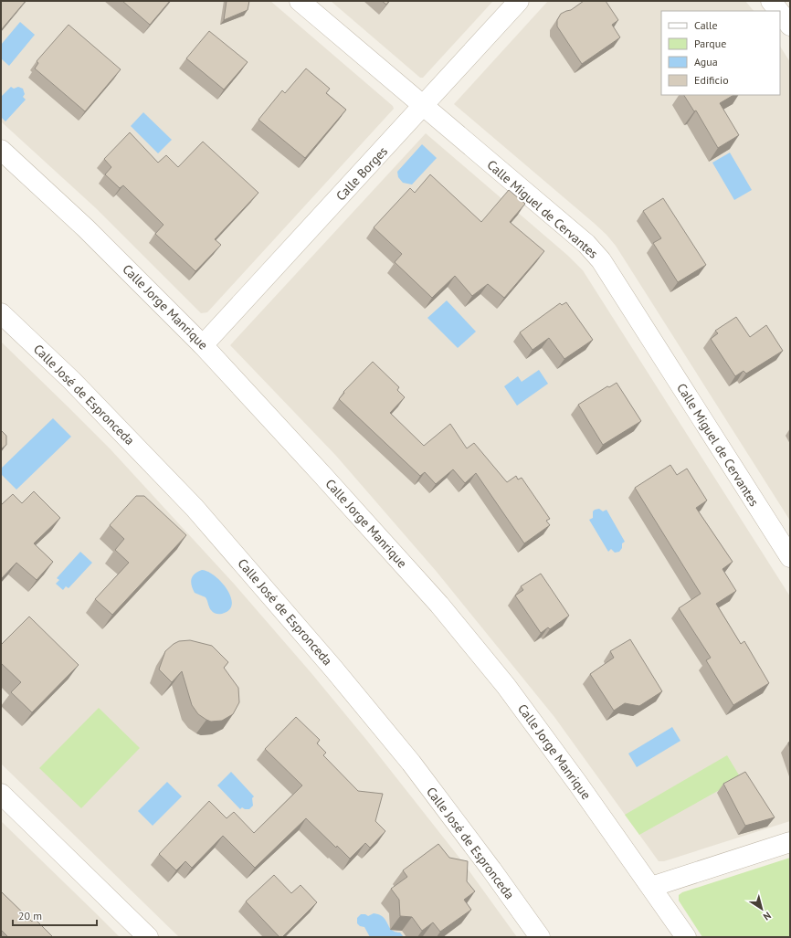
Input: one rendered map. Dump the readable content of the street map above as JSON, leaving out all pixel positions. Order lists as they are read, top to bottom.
{
  "streets": {
    "street": [
      "Calle Borges",
      "Calle Miguel de Cervantes",
      "Calle Jorge Manrique",
      "Calle José de Espronceda"
    ]
  },
  "crossings": [
    ["Calle Borges", "Calle Miguel de Cervantes"],
    ["Calle Borges", "Calle Jorge Manrique"]
  ],
  "legend": [
    "Calle",
    "Parque",
    "Agua",
    "Edificio"
  ],
  "scale_bar": "20 m",
  "north": "bottom right"
}
